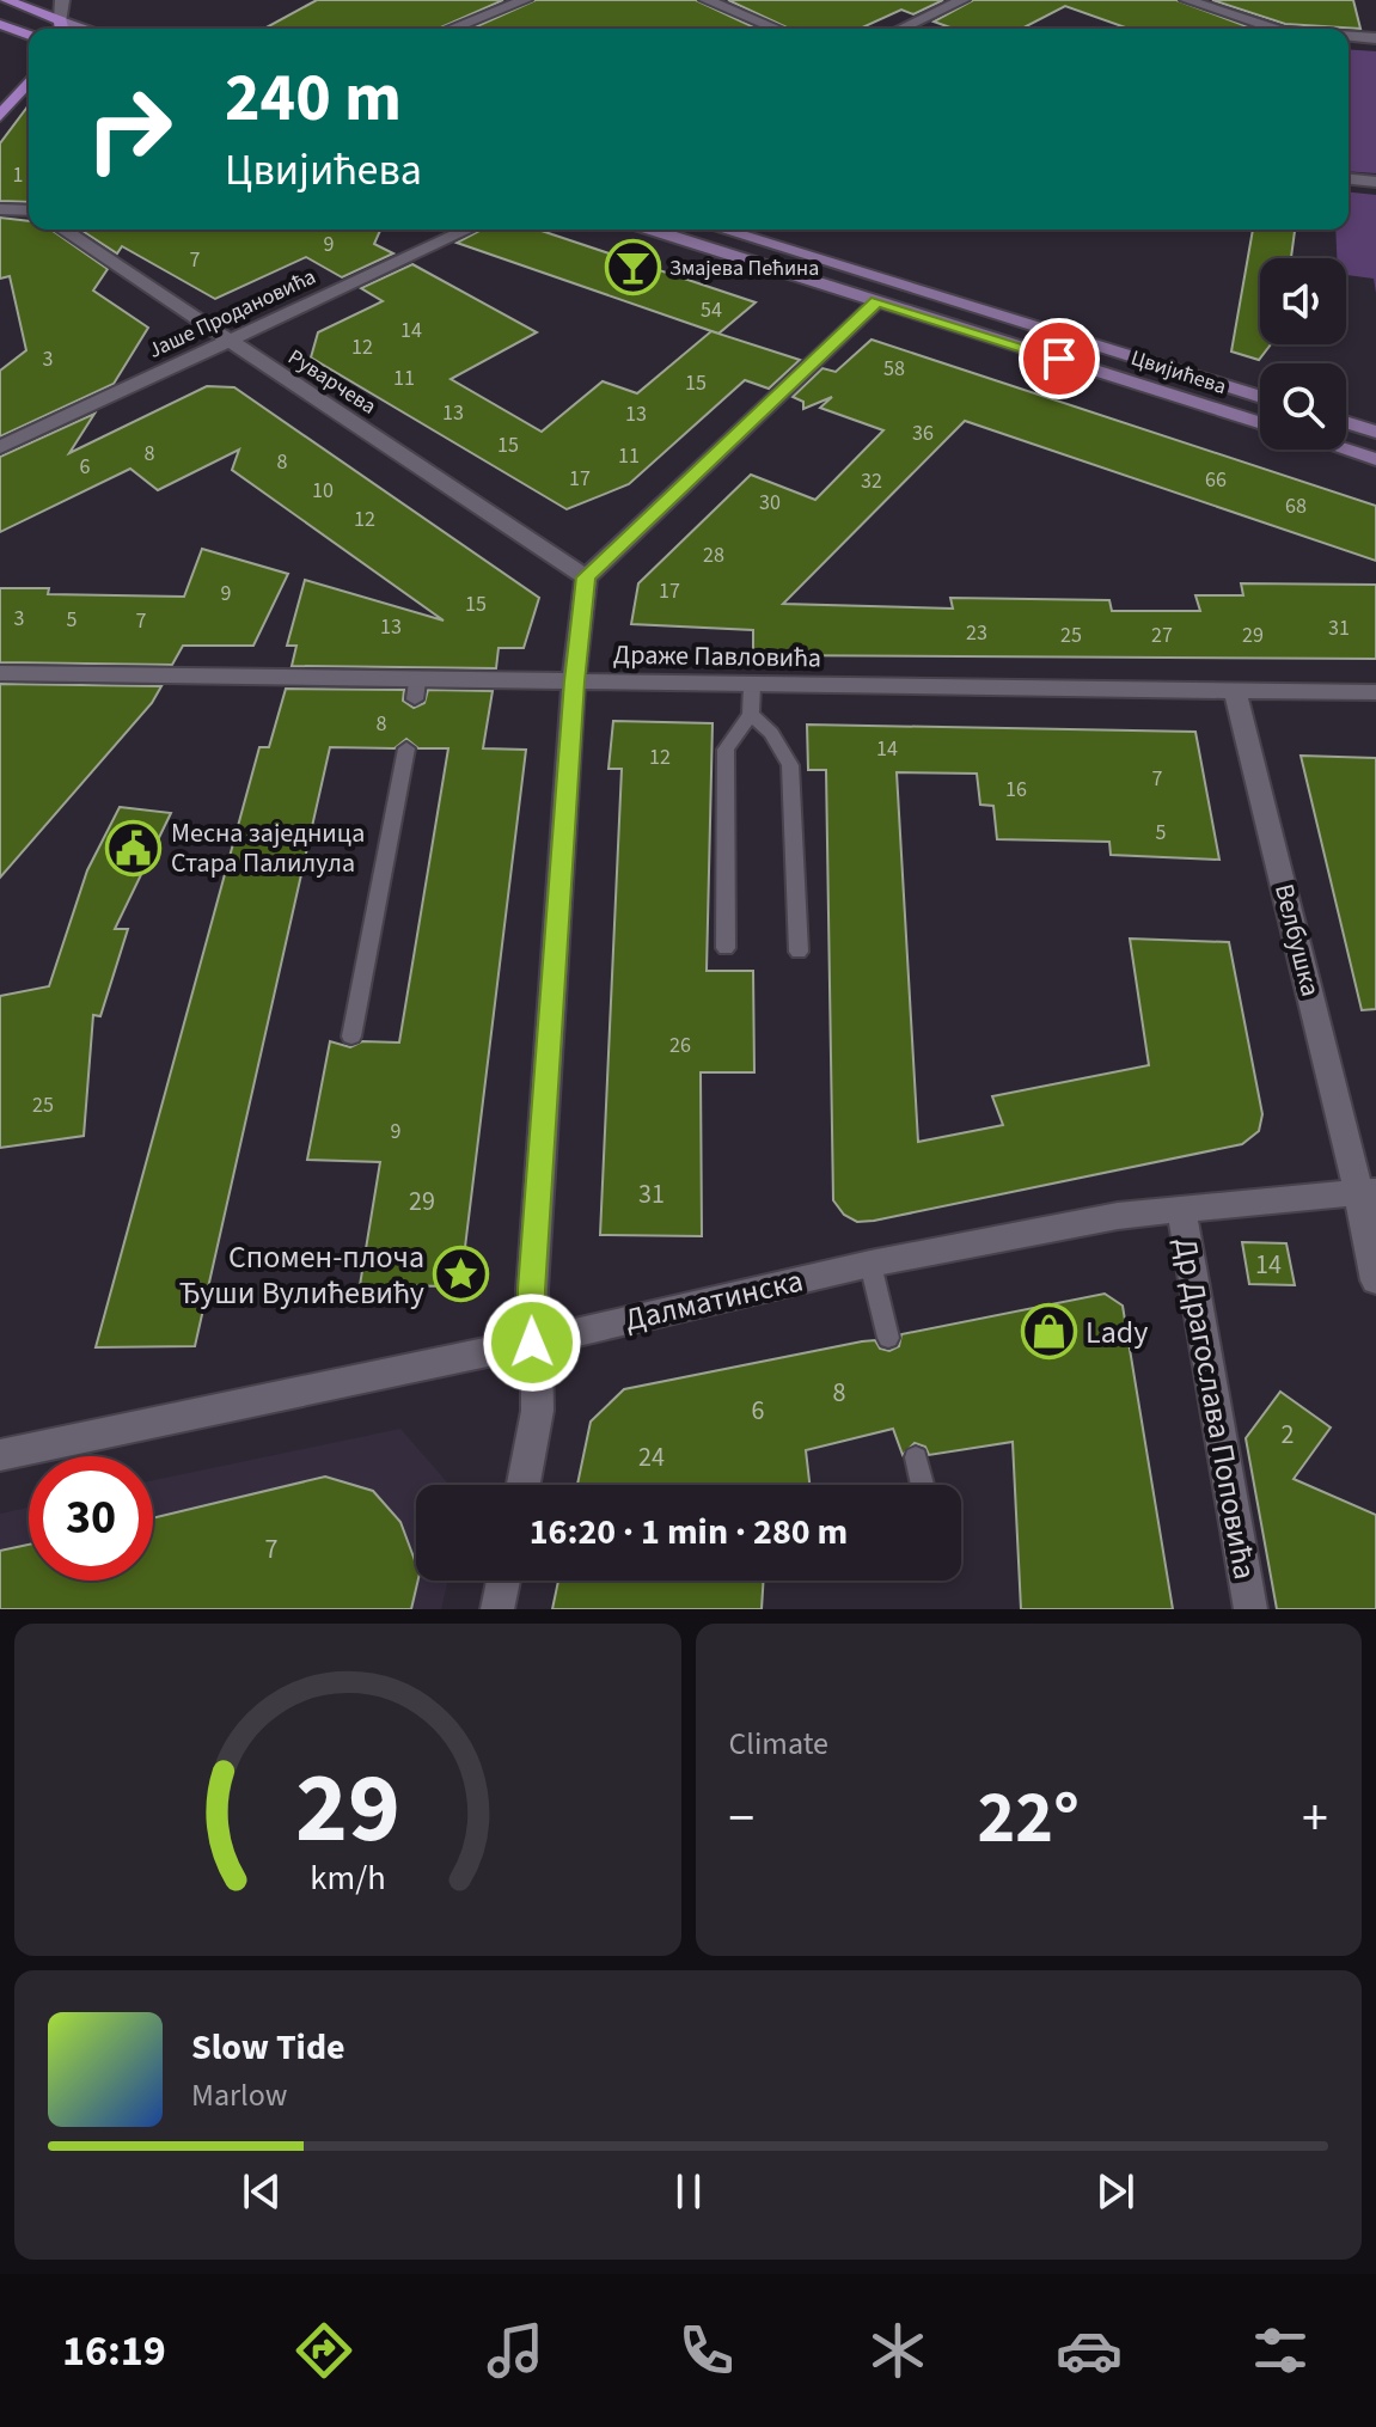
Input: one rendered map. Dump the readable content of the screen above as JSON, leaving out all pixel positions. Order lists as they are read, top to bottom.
{
  "streets": {
    "main road": ["Цвијићева"],
    "street": [
      "Јаше Продановића",
      "Руварчева",
      "Драже Павловића",
      "Велбушка",
      "Далматинска",
      "Др Драгослава Поповића"
    ]
  },
  "crossings": [
    ["Јаше Продановића", "Руварчева"],
    ["Драже Павловића", "Велбушка"],
    ["Велбушка", "Далматинска"],
    ["Далматинска", "Др Драгослава Поповића"]
  ],
  "places": {
    "bar": ["Змајева Пећина"],
    "public building": ["Месна заједница Стара Палилула"],
    "place": ["Спомен-плоча Ђуши Вулићевићу"],
    "shop": ["Lady"]
  },
  "house_numbers": [
    "1",
    "9",
    "7",
    "54",
    "14",
    "12",
    "3",
    "58",
    "11",
    "15",
    "13",
    "13",
    "36",
    "15",
    "8",
    "11",
    "8",
    "6",
    "17",
    "66",
    "32",
    "10",
    "30",
    "68",
    "12",
    "28",
    "17",
    "9",
    "15",
    "3",
    "5",
    "7",
    "13",
    "31",
    "23",
    "25",
    "27",
    "29",
    "8",
    "14",
    "12",
    "7",
    "16",
    "5",
    "26",
    "25",
    "9",
    "31",
    "29",
    "14",
    "8",
    "6",
    "2",
    "24",
    "7"
  ],
  "page": {
    "turn": ["240 m", "Цвијићева"],
    "limit": "30",
    "trip": "16:20 · 1 min · 280 m",
    "tile": "Climate",
    "heat": ["−", "22°", "+"],
    "song": ["Slow Tide", "Marlow"],
    "tabs": "16:19",
    "gauge": ["29", "km/h"]
  }
}
